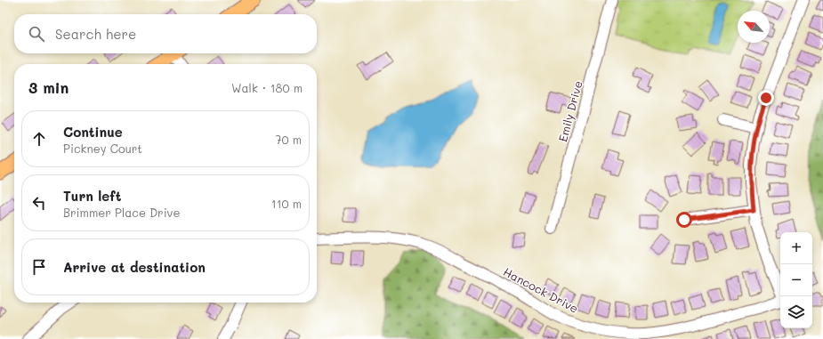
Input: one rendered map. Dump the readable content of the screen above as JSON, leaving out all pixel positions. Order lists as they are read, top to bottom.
{
  "streets": {
    "street": ["Emily Drive", "Hancock Drive"]
  },
  "north": "top left",
  "page": {
    "search": "Search here",
    "heading": ["3 min", "Walk · 180 m"],
    "list": [
      ["Continue", "Pickney Court", "70 m"],
      ["Turn left", "Brimmer Place Drive", "110 m"],
      "Arrive at destination"
    ],
    "map_buttons": ["+", "−"]
  }
}
